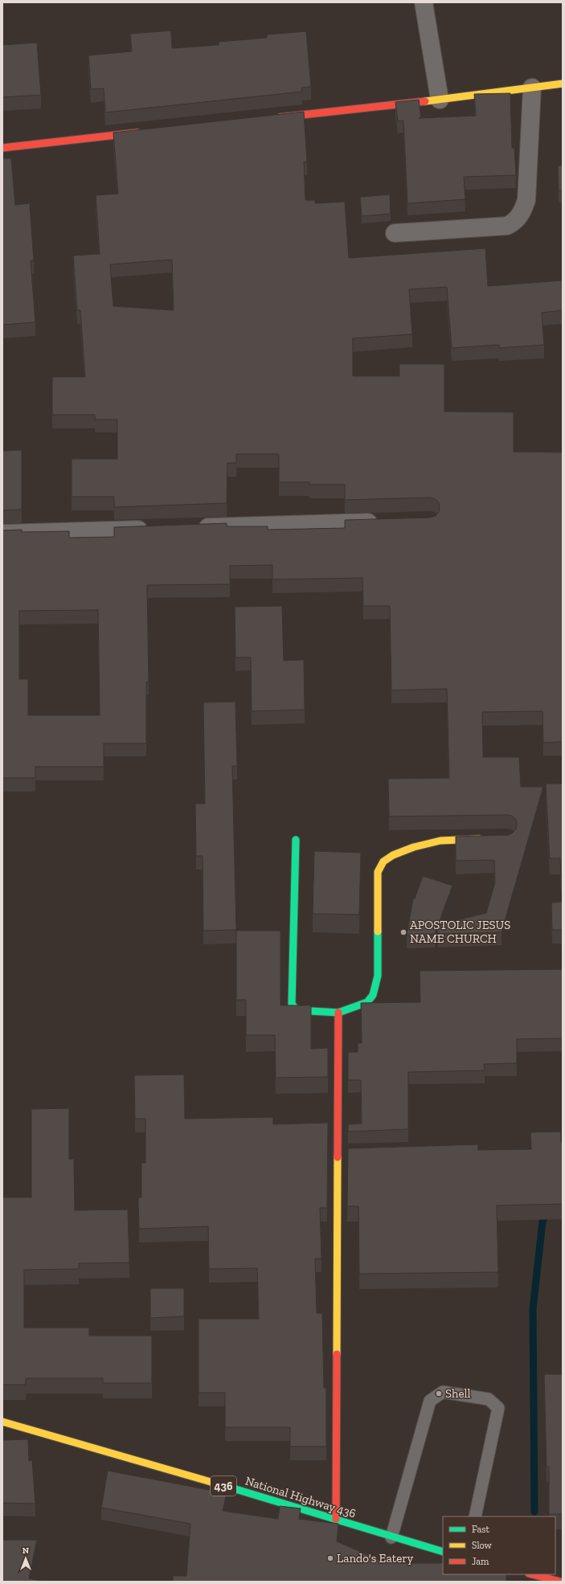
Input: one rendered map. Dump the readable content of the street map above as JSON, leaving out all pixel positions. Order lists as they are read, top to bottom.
{
  "streets": {
    "street": ["436", "National Highway 436"]
  },
  "places": ["APOSTOLIC JESUS NAME CHURCH", "Shell", "Lando's Eatery"],
  "legend": ["Fast", "Slow", "Jam"],
  "north": "top"
}
